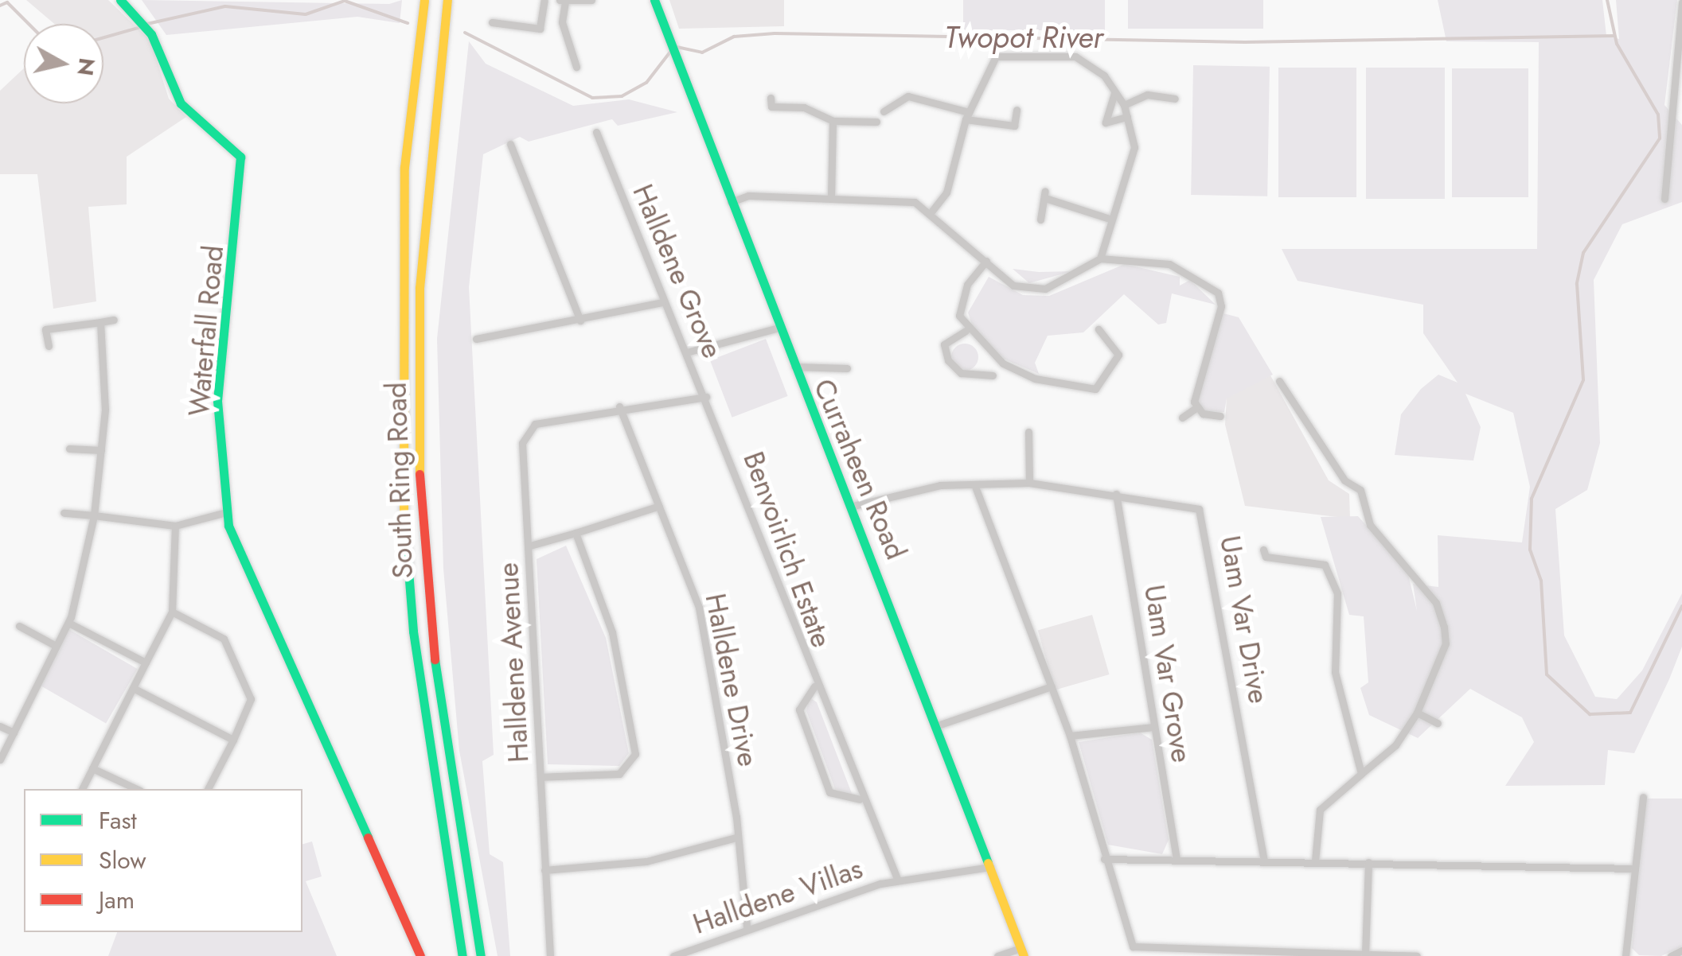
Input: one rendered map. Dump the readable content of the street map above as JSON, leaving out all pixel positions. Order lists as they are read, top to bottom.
{
  "streets": {
    "main road": ["Waterfall Road", "Curraheen Road", "South Ring Road"],
    "street": [
      "Halldene Grove",
      "Benvoirlich Estate",
      "Uam Var Drive",
      "Halldene Avenue",
      "Uam Var Grove",
      "Halldene Drive",
      "Halldene Villas"
    ]
  },
  "crossings": [
    ["Halldene Grove", "Benvoirlich Estate"],
    ["Halldene Grove", "Halldene Avenue"],
    ["Curraheen Road", "Uam Var Drive"],
    ["Curraheen Road", "Halldene Villas"],
    ["Benvoirlich Estate", "Halldene Villas"],
    ["Uam Var Drive", "Uam Var Grove"],
    ["Halldene Avenue", "Halldene Drive"],
    ["Halldene Drive", "Halldene Villas"]
  ],
  "water": ["Twopot River"],
  "legend": ["Fast", "Slow", "Jam"],
  "north": "right"
}
